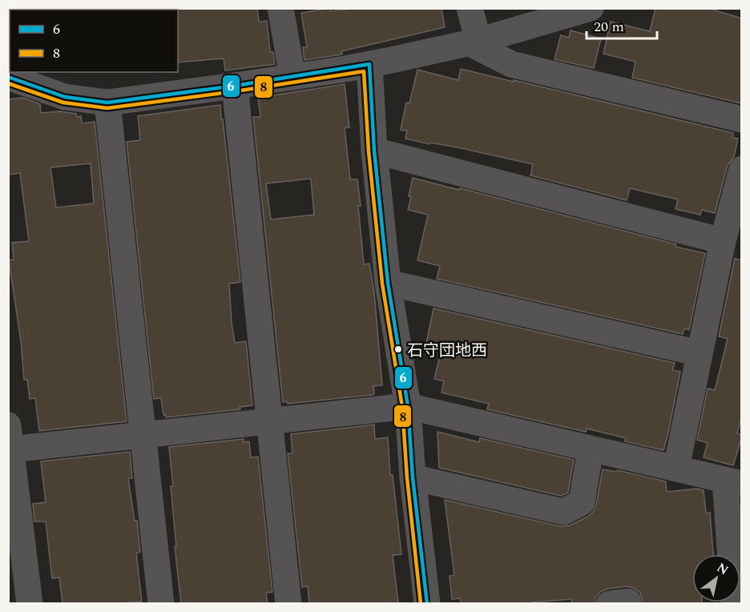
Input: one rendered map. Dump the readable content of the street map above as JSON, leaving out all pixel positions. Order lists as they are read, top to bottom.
{
  "places": ["石守団地西"],
  "lines": ["transit line 6", "transit line 8"],
  "legend": ["6", "8"],
  "scale_bar": "20 m",
  "north": "top right"
}
